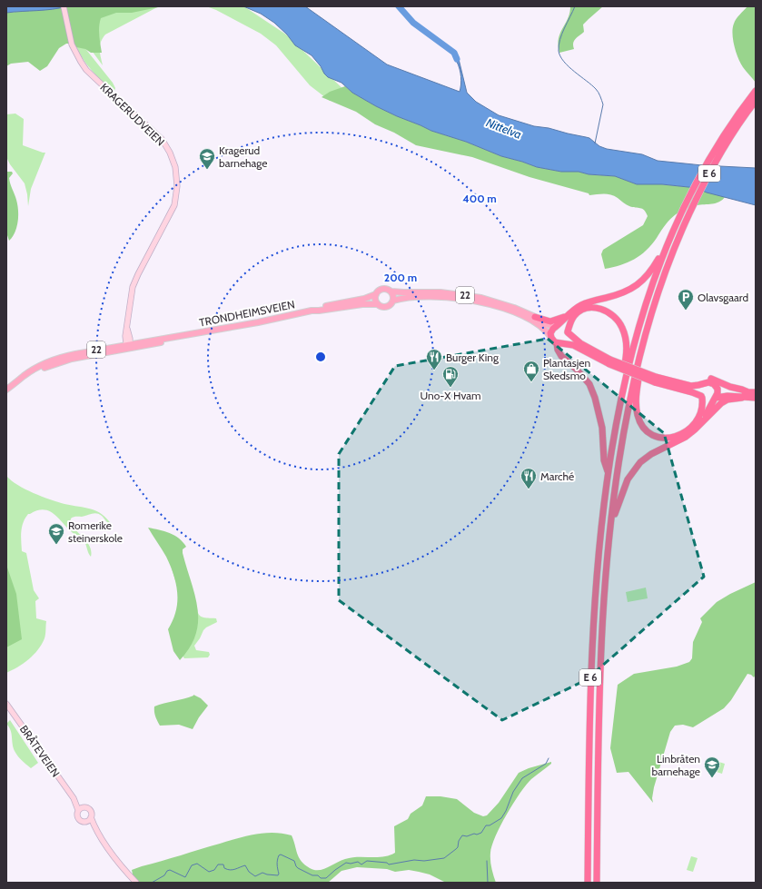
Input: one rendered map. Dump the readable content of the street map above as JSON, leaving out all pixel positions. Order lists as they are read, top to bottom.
{
  "streets": {
    "highway": ["E 6", "22"],
    "main road": ["KRAGERUDVEIEN", "TRONDHEIMSVEIEN", "BRÅTEVEIEN"]
  },
  "crossings": [
    ["KRAGERUDVEIEN", "TRONDHEIMSVEIEN"],
    ["E 6", "22"],
    ["22", "TRONDHEIMSVEIEN"]
  ],
  "water": ["Nittelva"],
  "places": {
    "school or university": ["Kragerud barnehage", "Romerike steinerskole", "Linbråten barnehage"],
    "parking": ["Olavsgaard"],
    "restaurant": ["Burger King", "Marché"],
    "shop": ["Plantasjen Skedsmo"],
    "fuel station": ["Uno-X Hvam"]
  },
  "rings": ["400 m", "200 m"]
}
